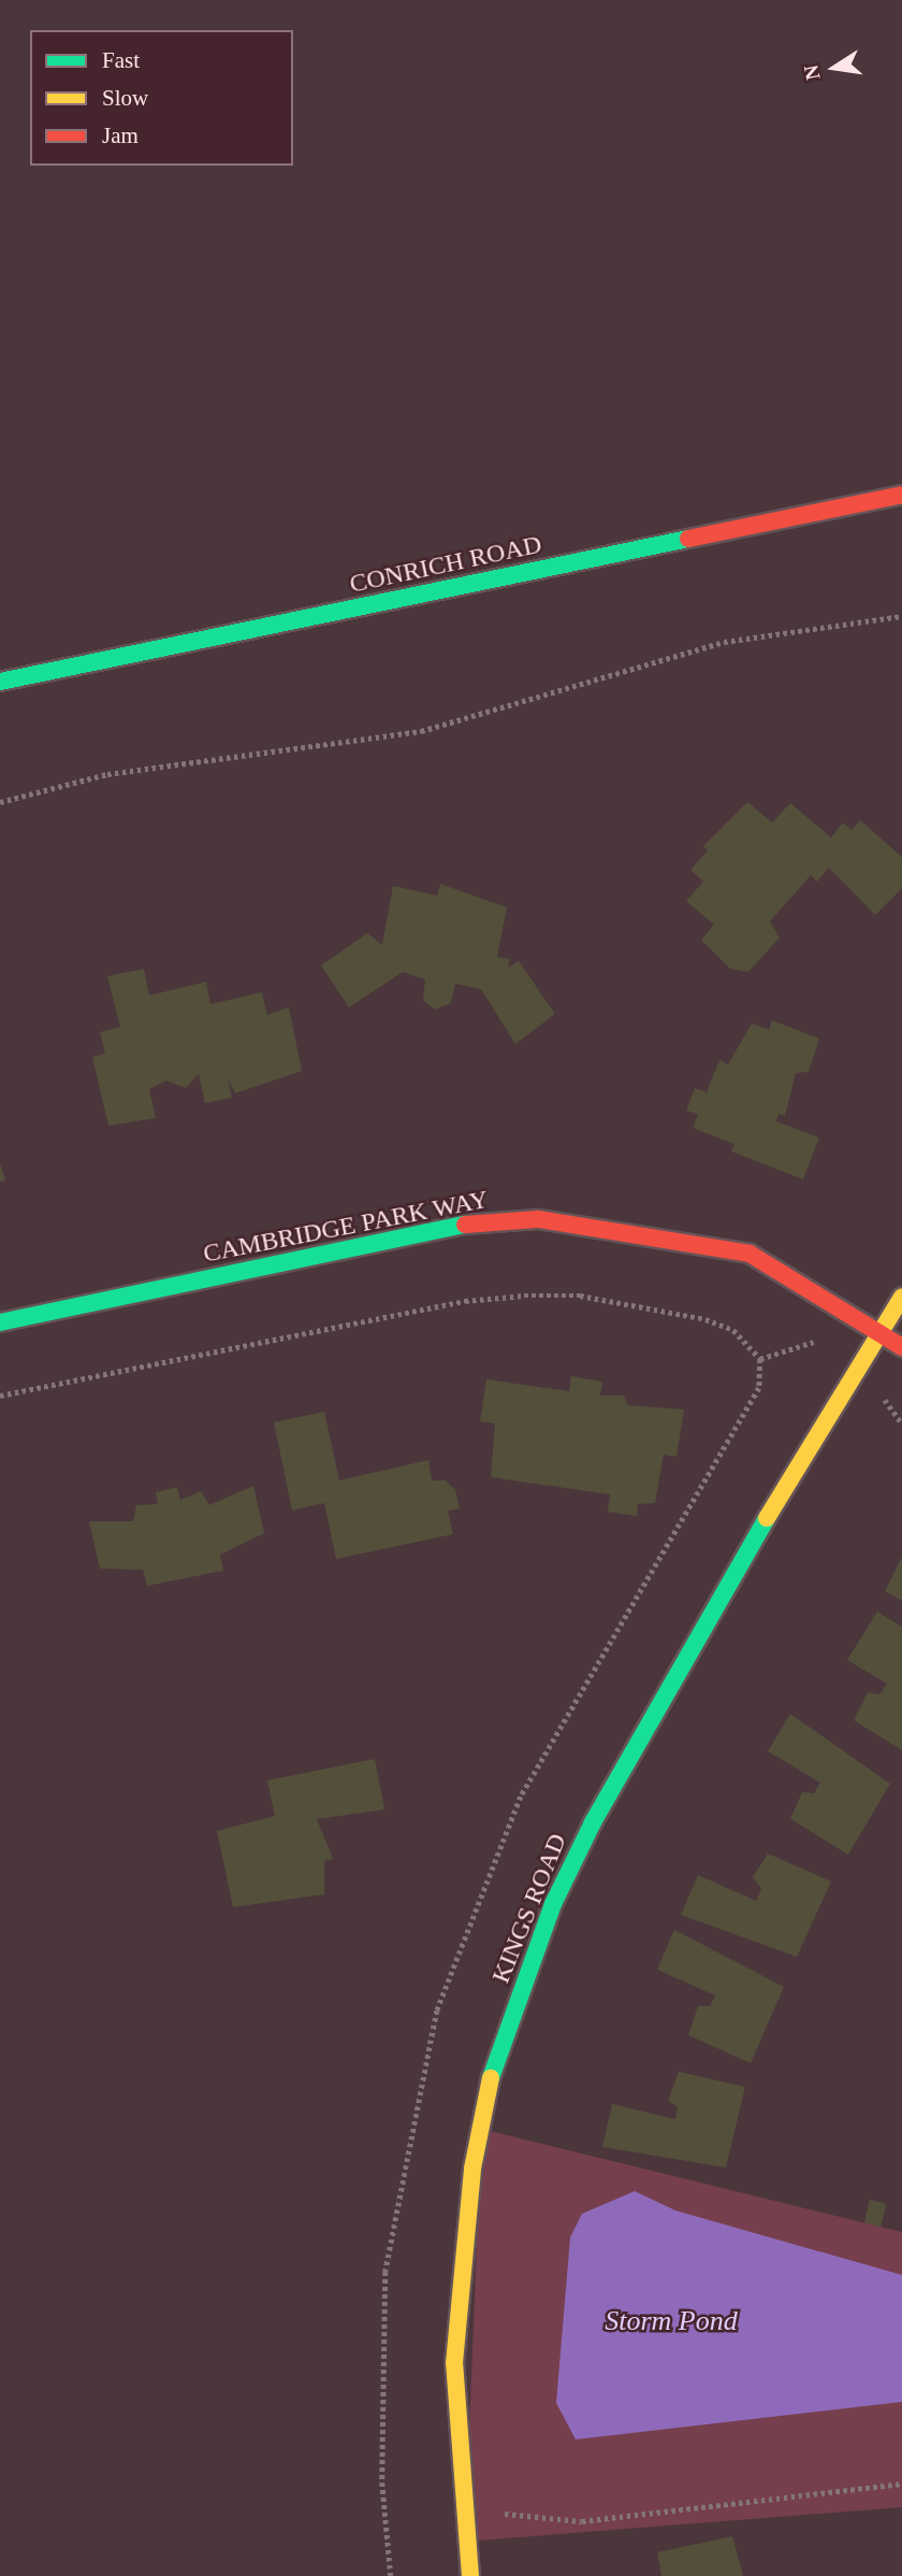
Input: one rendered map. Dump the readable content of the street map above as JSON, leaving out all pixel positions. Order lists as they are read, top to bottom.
{
  "streets": {
    "street": ["CONRICH ROAD", "CAMBRIDGE PARK WAY", "KINGS ROAD"]
  },
  "crossings": [
    ["CAMBRIDGE PARK WAY", "KINGS ROAD"]
  ],
  "water": ["Storm Pond"],
  "legend": ["Fast", "Slow", "Jam"],
  "north": "left"
}
